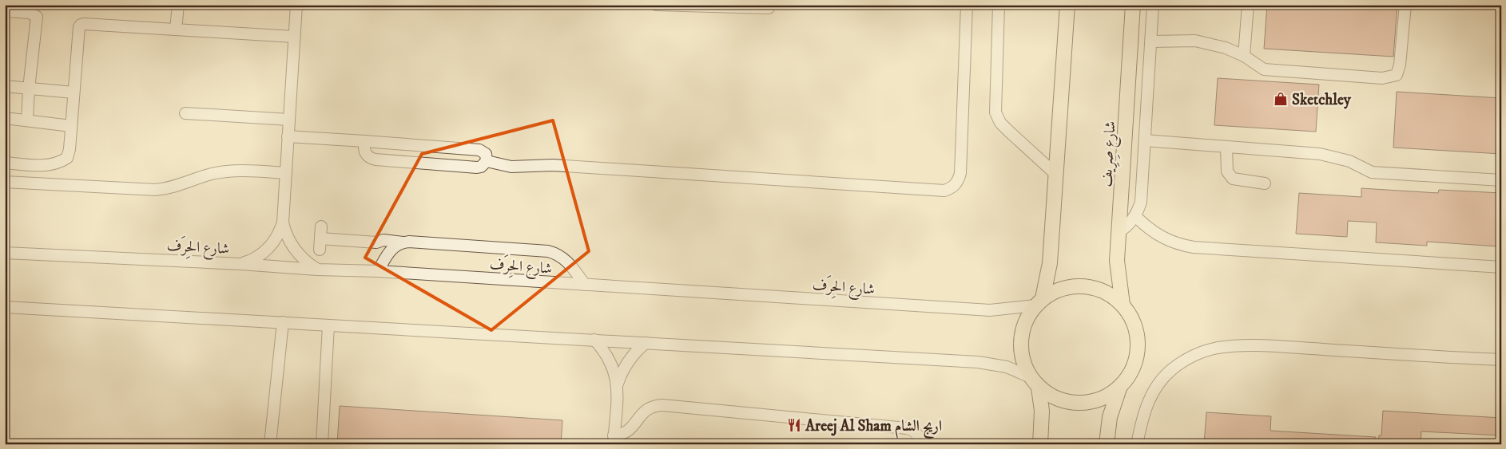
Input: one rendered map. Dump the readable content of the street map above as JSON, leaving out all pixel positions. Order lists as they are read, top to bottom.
{
  "streets": {
    "main road": ["شارع صِرِيف"],
    "street": ["شارع الحِرَف"]
  },
  "crossings": [
    ["شارع صِرِيف", "شارع الحِرَف"]
  ],
  "places": {
    "shop": ["Sketchley"],
    "restaurant": ["Areej Al Sham اريج الشام"]
  }
}
